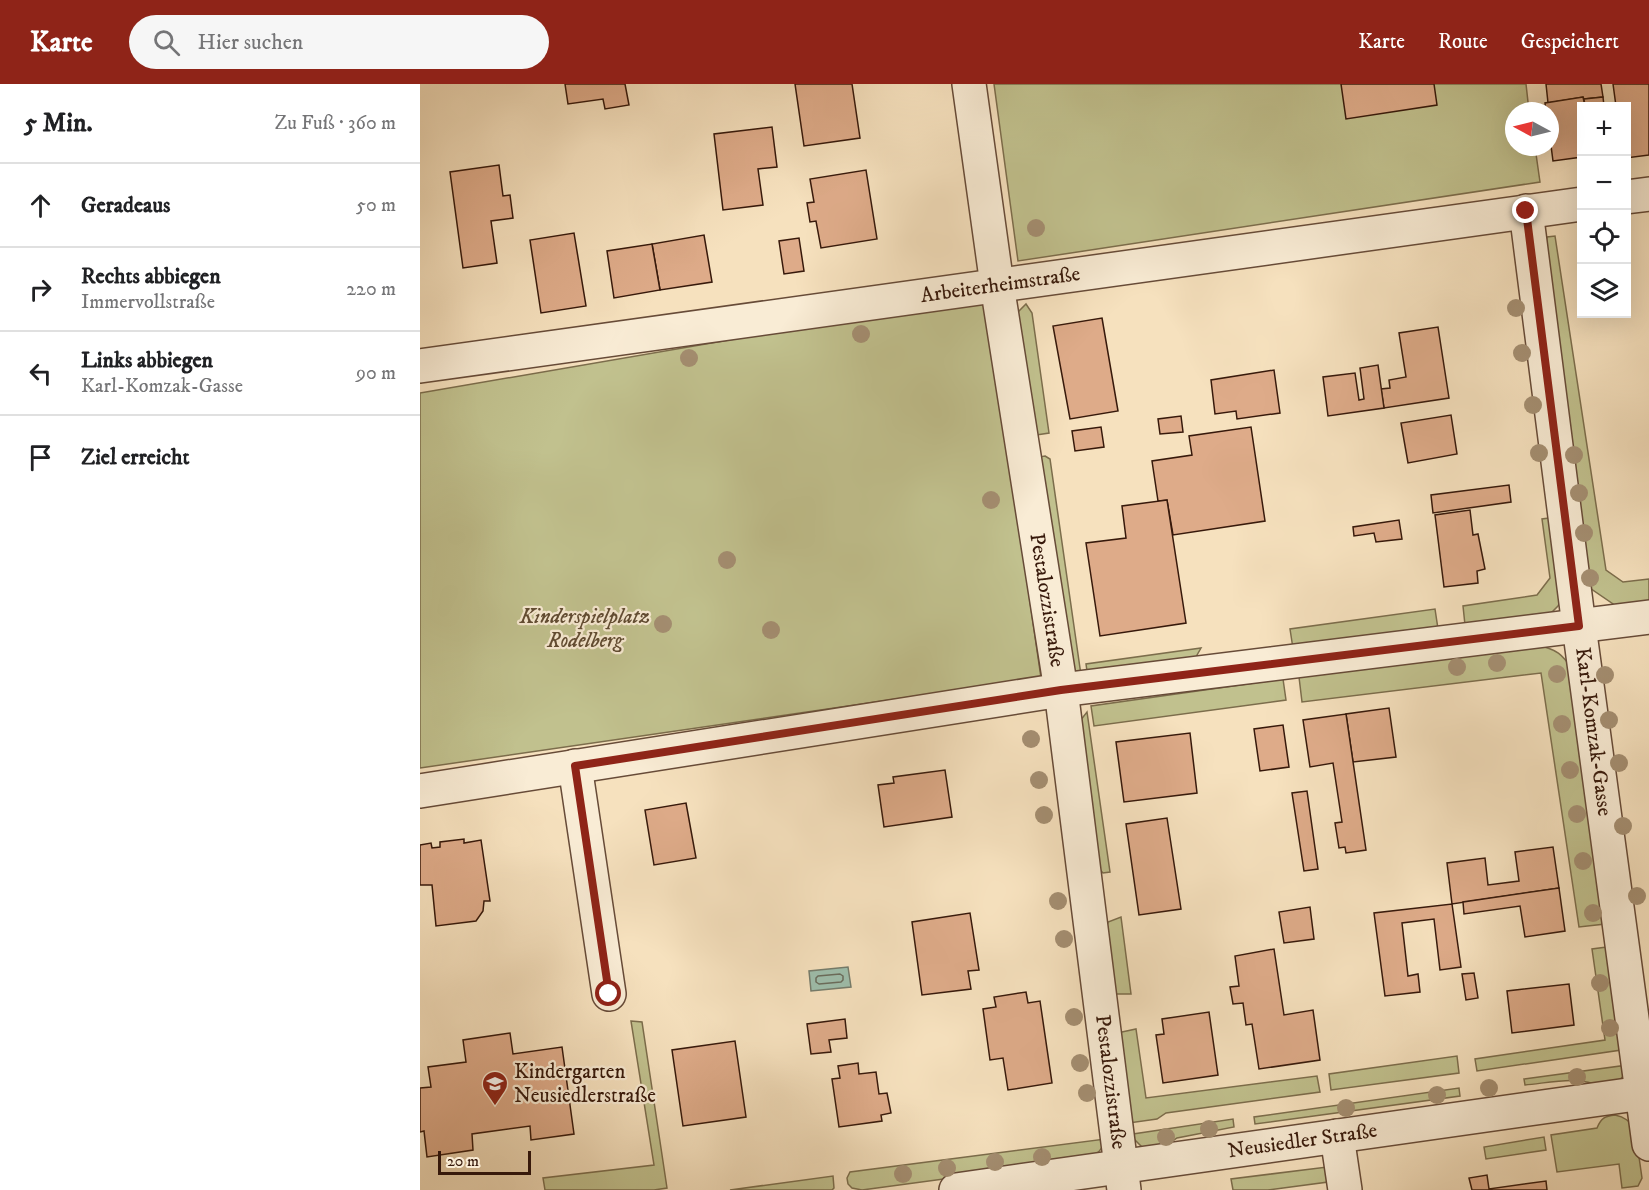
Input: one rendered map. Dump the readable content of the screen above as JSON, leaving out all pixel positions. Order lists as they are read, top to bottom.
{
  "streets": {
    "street": [
      "Arbeiterheimstraße",
      "Pestalozzistraße",
      "Karl-Komzak-Gasse",
      "Neusiedler Straße"
    ]
  },
  "crossings": [
    ["Arbeiterheimstraße", "Pestalozzistraße"],
    ["Arbeiterheimstraße", "Karl-Komzak-Gasse"],
    ["Pestalozzistraße", "Neusiedler Straße"],
    ["Karl-Komzak-Gasse", "Neusiedler Straße"]
  ],
  "parks": ["Kinderspielplatz Rodelberg"],
  "places": {
    "school or university": ["Kindergarten Neusiedlerstraße"]
  },
  "scale_bar": "20 m",
  "north": "left",
  "page": {
    "header": "Karte",
    "search": "Hier suchen",
    "nav": ["Karte", "Route", "Gespeichert"],
    "heading": ["5 Min.", "Zu Fuß · 360 m"],
    "map_buttons": ["+", "−"],
    "list": [
      ["Geradeaus", "50 m"],
      ["Rechts abbiegen", "Immervollstraße", "220 m"],
      ["Links abbiegen", "Karl-Komzak-Gasse", "90 m"],
      "Ziel erreicht"
    ],
    "scale": "20 m"
  }
}
